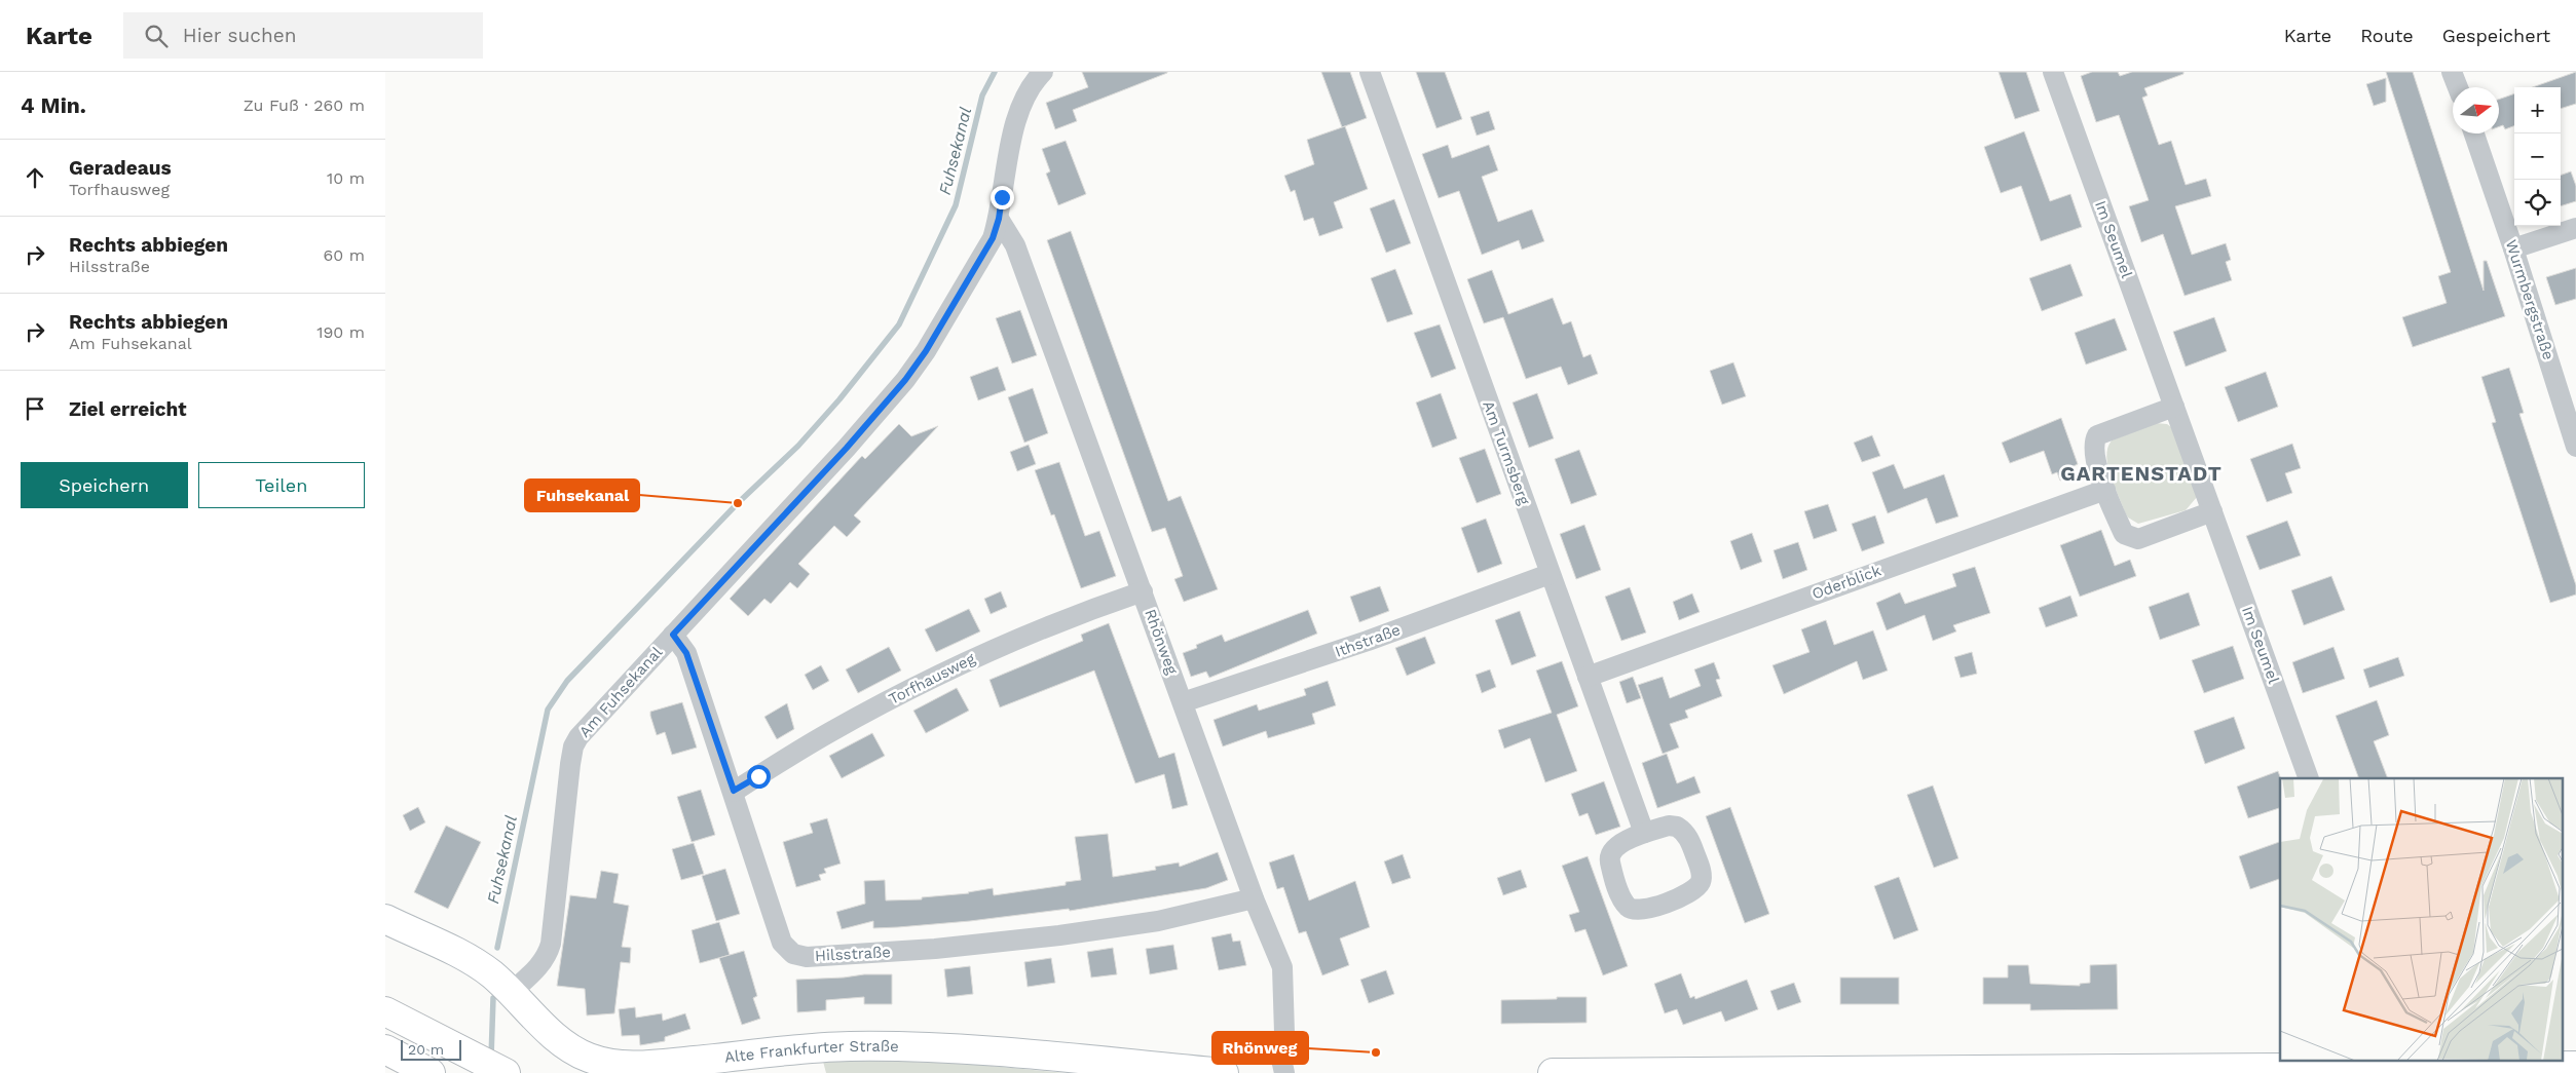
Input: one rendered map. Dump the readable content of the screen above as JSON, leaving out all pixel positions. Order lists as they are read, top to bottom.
{
  "streets": {
    "main road": ["Alte Frankfurter Straße"],
    "street": [
      "Im Seumel",
      "Wurmbergstraße",
      "Am Turmsberg",
      "Oderblick",
      "Ithstraße",
      "Rhönweg",
      "Torfhausweg",
      "Am Fuhsekanal",
      "Hilsstraße"
    ]
  },
  "crossings": [
    ["Am Turmsberg", "Oderblick"],
    ["Am Turmsberg", "Ithstraße"],
    ["Ithstraße", "Rhönweg"],
    ["Rhönweg", "Torfhausweg"],
    ["Rhönweg", "Am Fuhsekanal"],
    ["Rhönweg", "Hilsstraße"],
    ["Torfhausweg", "Hilsstraße"],
    ["Am Fuhsekanal", "Hilsstraße"],
    ["Am Fuhsekanal", "Alte Frankfurter Straße"]
  ],
  "districts": ["GARTENSTADT"],
  "water": ["Fuhsekanal"],
  "places": ["Fuhsekanal", "Rhönweg"],
  "scale_bar": "20 m",
  "north": "right",
  "page": {
    "header": "Karte",
    "search": "Hier suchen",
    "nav": ["Karte", "Route", "Gespeichert"],
    "heading": ["4 Min.", "Zu Fuß · 260 m"],
    "map_buttons": ["+", "−"],
    "list": [
      ["Geradeaus", "Torfhausweg", "10 m"],
      ["Rechts abbiegen", "Hilsstraße", "60 m"],
      ["Rechts abbiegen", "Am Fuhsekanal", "190 m"],
      "Ziel erreicht"
    ],
    "buttons": ["Speichern", "Teilen"],
    "scale": "20 m"
  }
}
